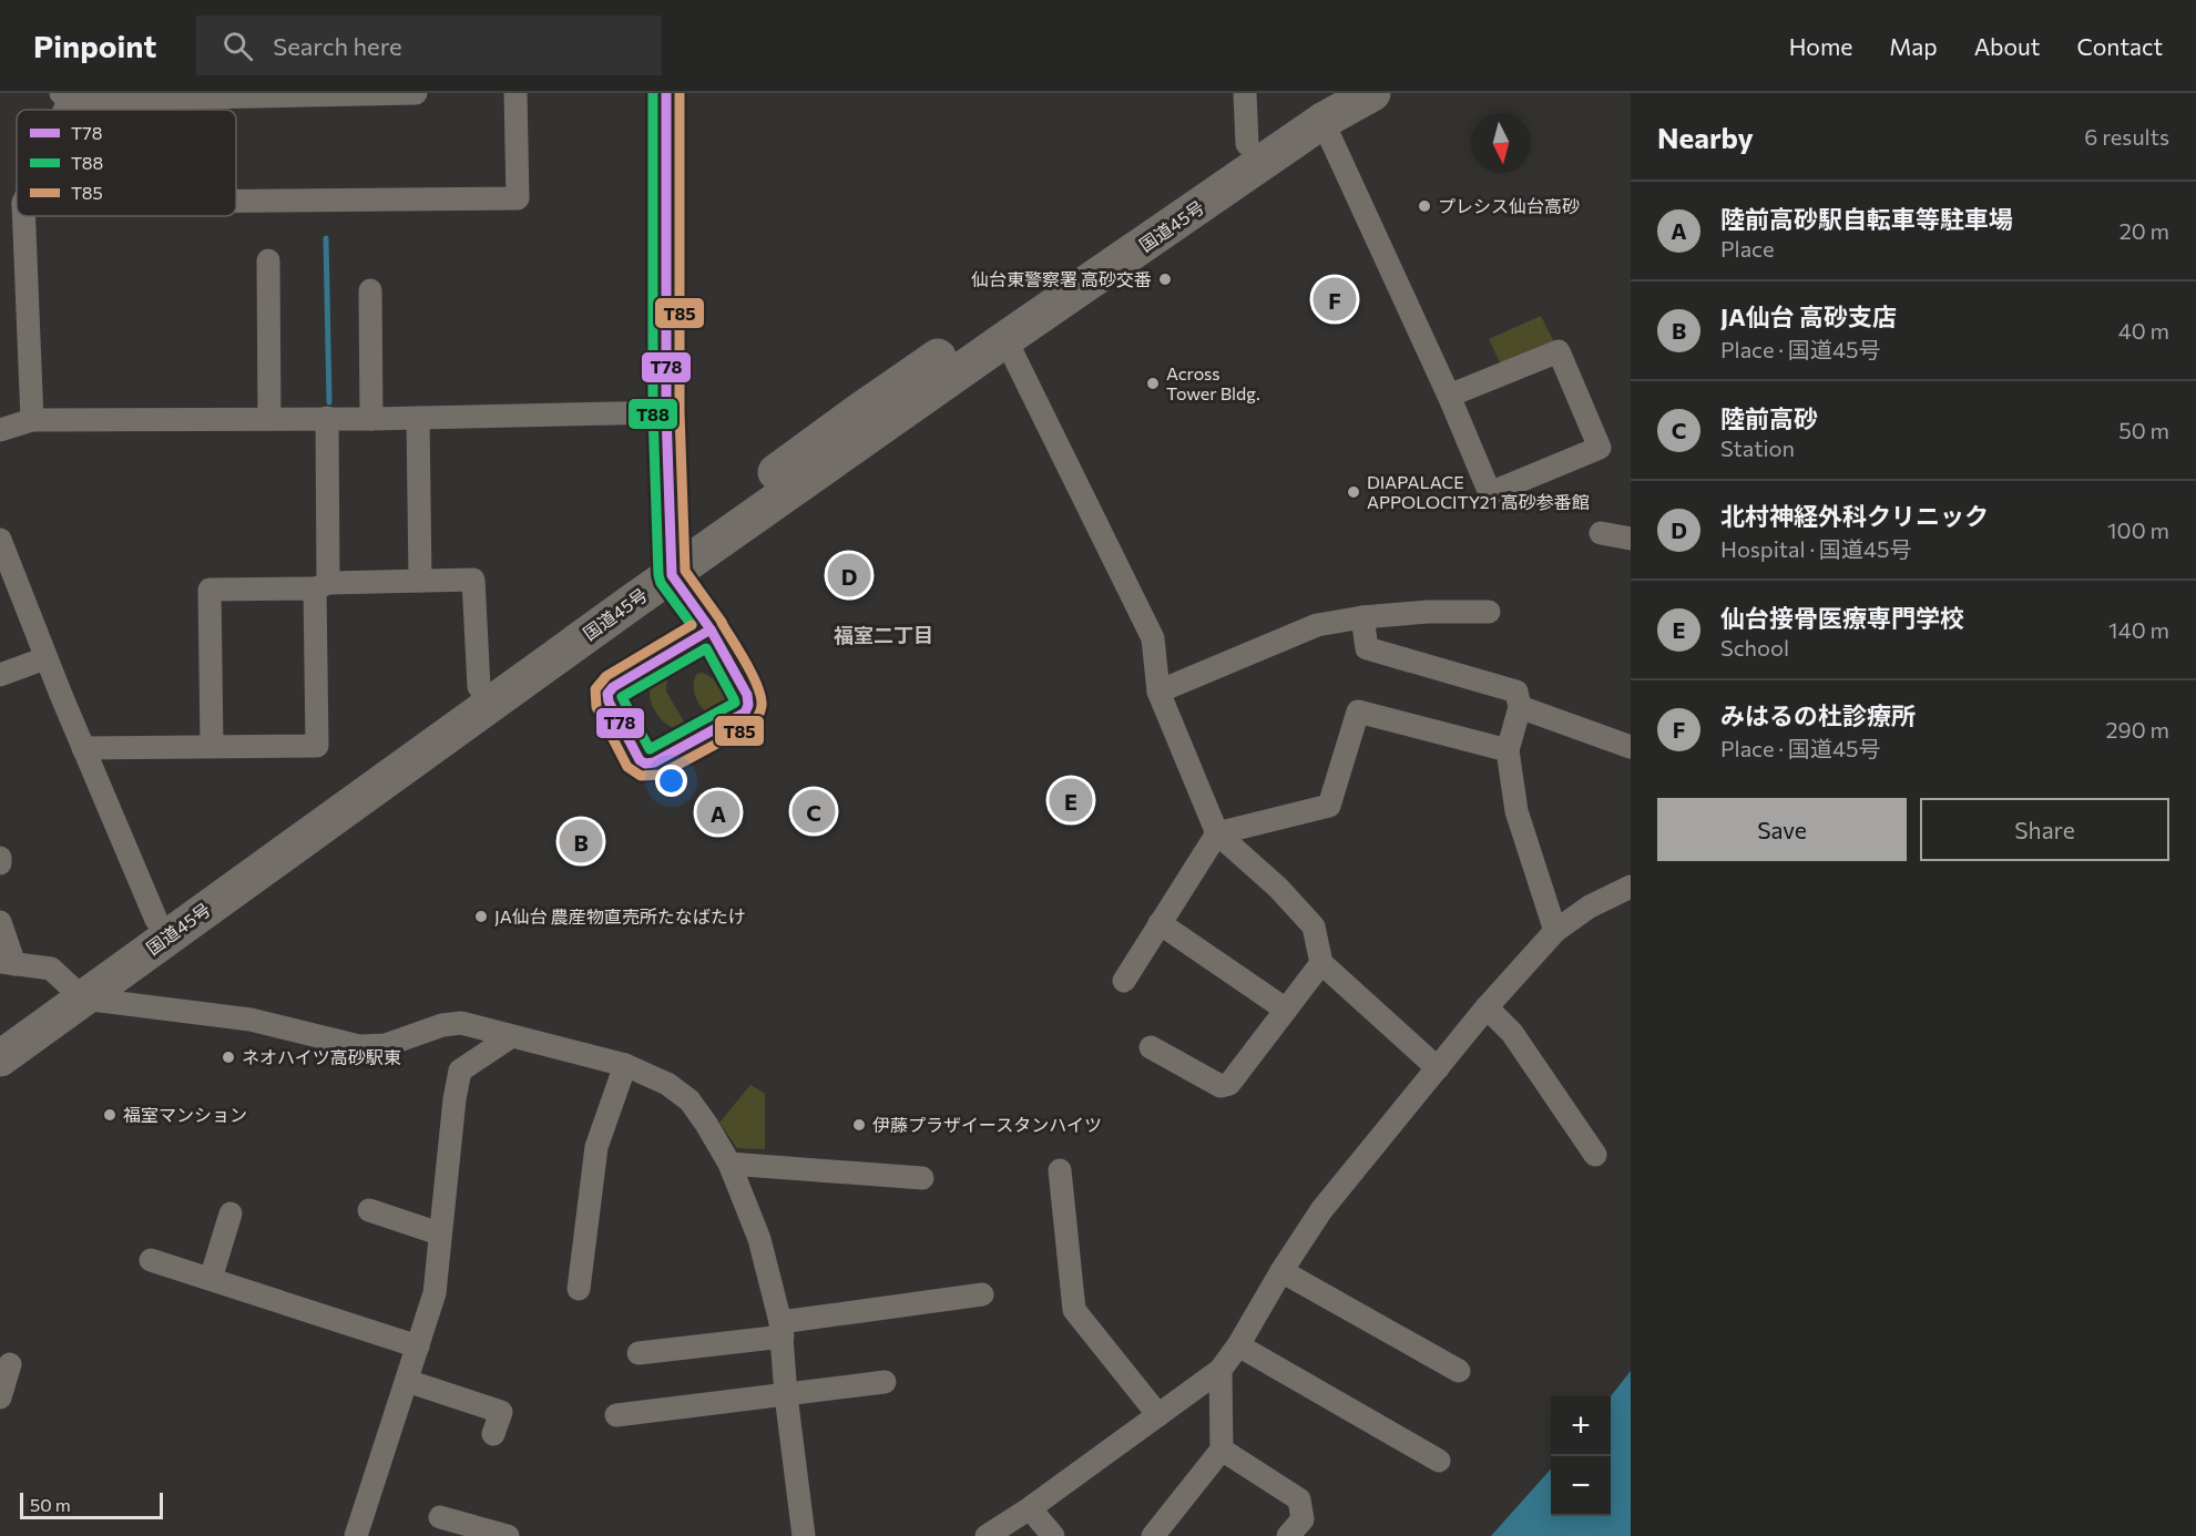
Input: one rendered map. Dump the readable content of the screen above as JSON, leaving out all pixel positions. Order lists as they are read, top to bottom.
{
  "streets": {
    "highway": ["国道45号"]
  },
  "districts": ["福室二丁目"],
  "places": [
    "プレシス仙台高砂",
    "仙台東警察署 高砂交番",
    "Across Tower Bldg.",
    "DIAPALACE APPOLOCITY21 高砂参番館",
    "JA仙台 農産物直売所たなばたけ",
    "ネオハイツ高砂駅東",
    "福室マンション",
    "伊藤プラザイースタンハイツ"
  ],
  "lines": ["transit line T78", "transit line T88", "transit line T85"],
  "legend": ["T78", "T88", "T85"],
  "scale_bar": "50 m",
  "north": "bottom",
  "page": {
    "header": "Pinpoint",
    "search": "Search here",
    "nav": [
      "Home",
      "Map",
      "About",
      "Contact"
    ],
    "heading": ["Nearby", "6 results"],
    "list": [
      {
        "mark": "A",
        "name": "陸前高砂駅自転車等駐車場",
        "note": "Place",
        "value": "20 m"
      },
      {
        "mark": "B",
        "name": "JA仙台 高砂支店",
        "note": "Place · 国道45号",
        "value": "40 m"
      },
      {
        "mark": "C",
        "name": "陸前高砂",
        "note": "Station",
        "value": "50 m"
      },
      {
        "mark": "D",
        "name": "北村神経外科クリニック",
        "note": "Hospital · 国道45号",
        "value": "100 m"
      },
      {
        "mark": "E",
        "name": "仙台接骨医療専門学校",
        "note": "School",
        "value": "140 m"
      },
      {
        "mark": "F",
        "name": "みはるの杜診療所",
        "note": "Place · 国道45号",
        "value": "290 m"
      }
    ],
    "pins": [
      "F",
      "D",
      "E",
      "C",
      "A",
      "B"
    ],
    "buttons": ["Save", "Share"],
    "map_buttons": ["+", "−"],
    "scale": "50 m"
  }
}
